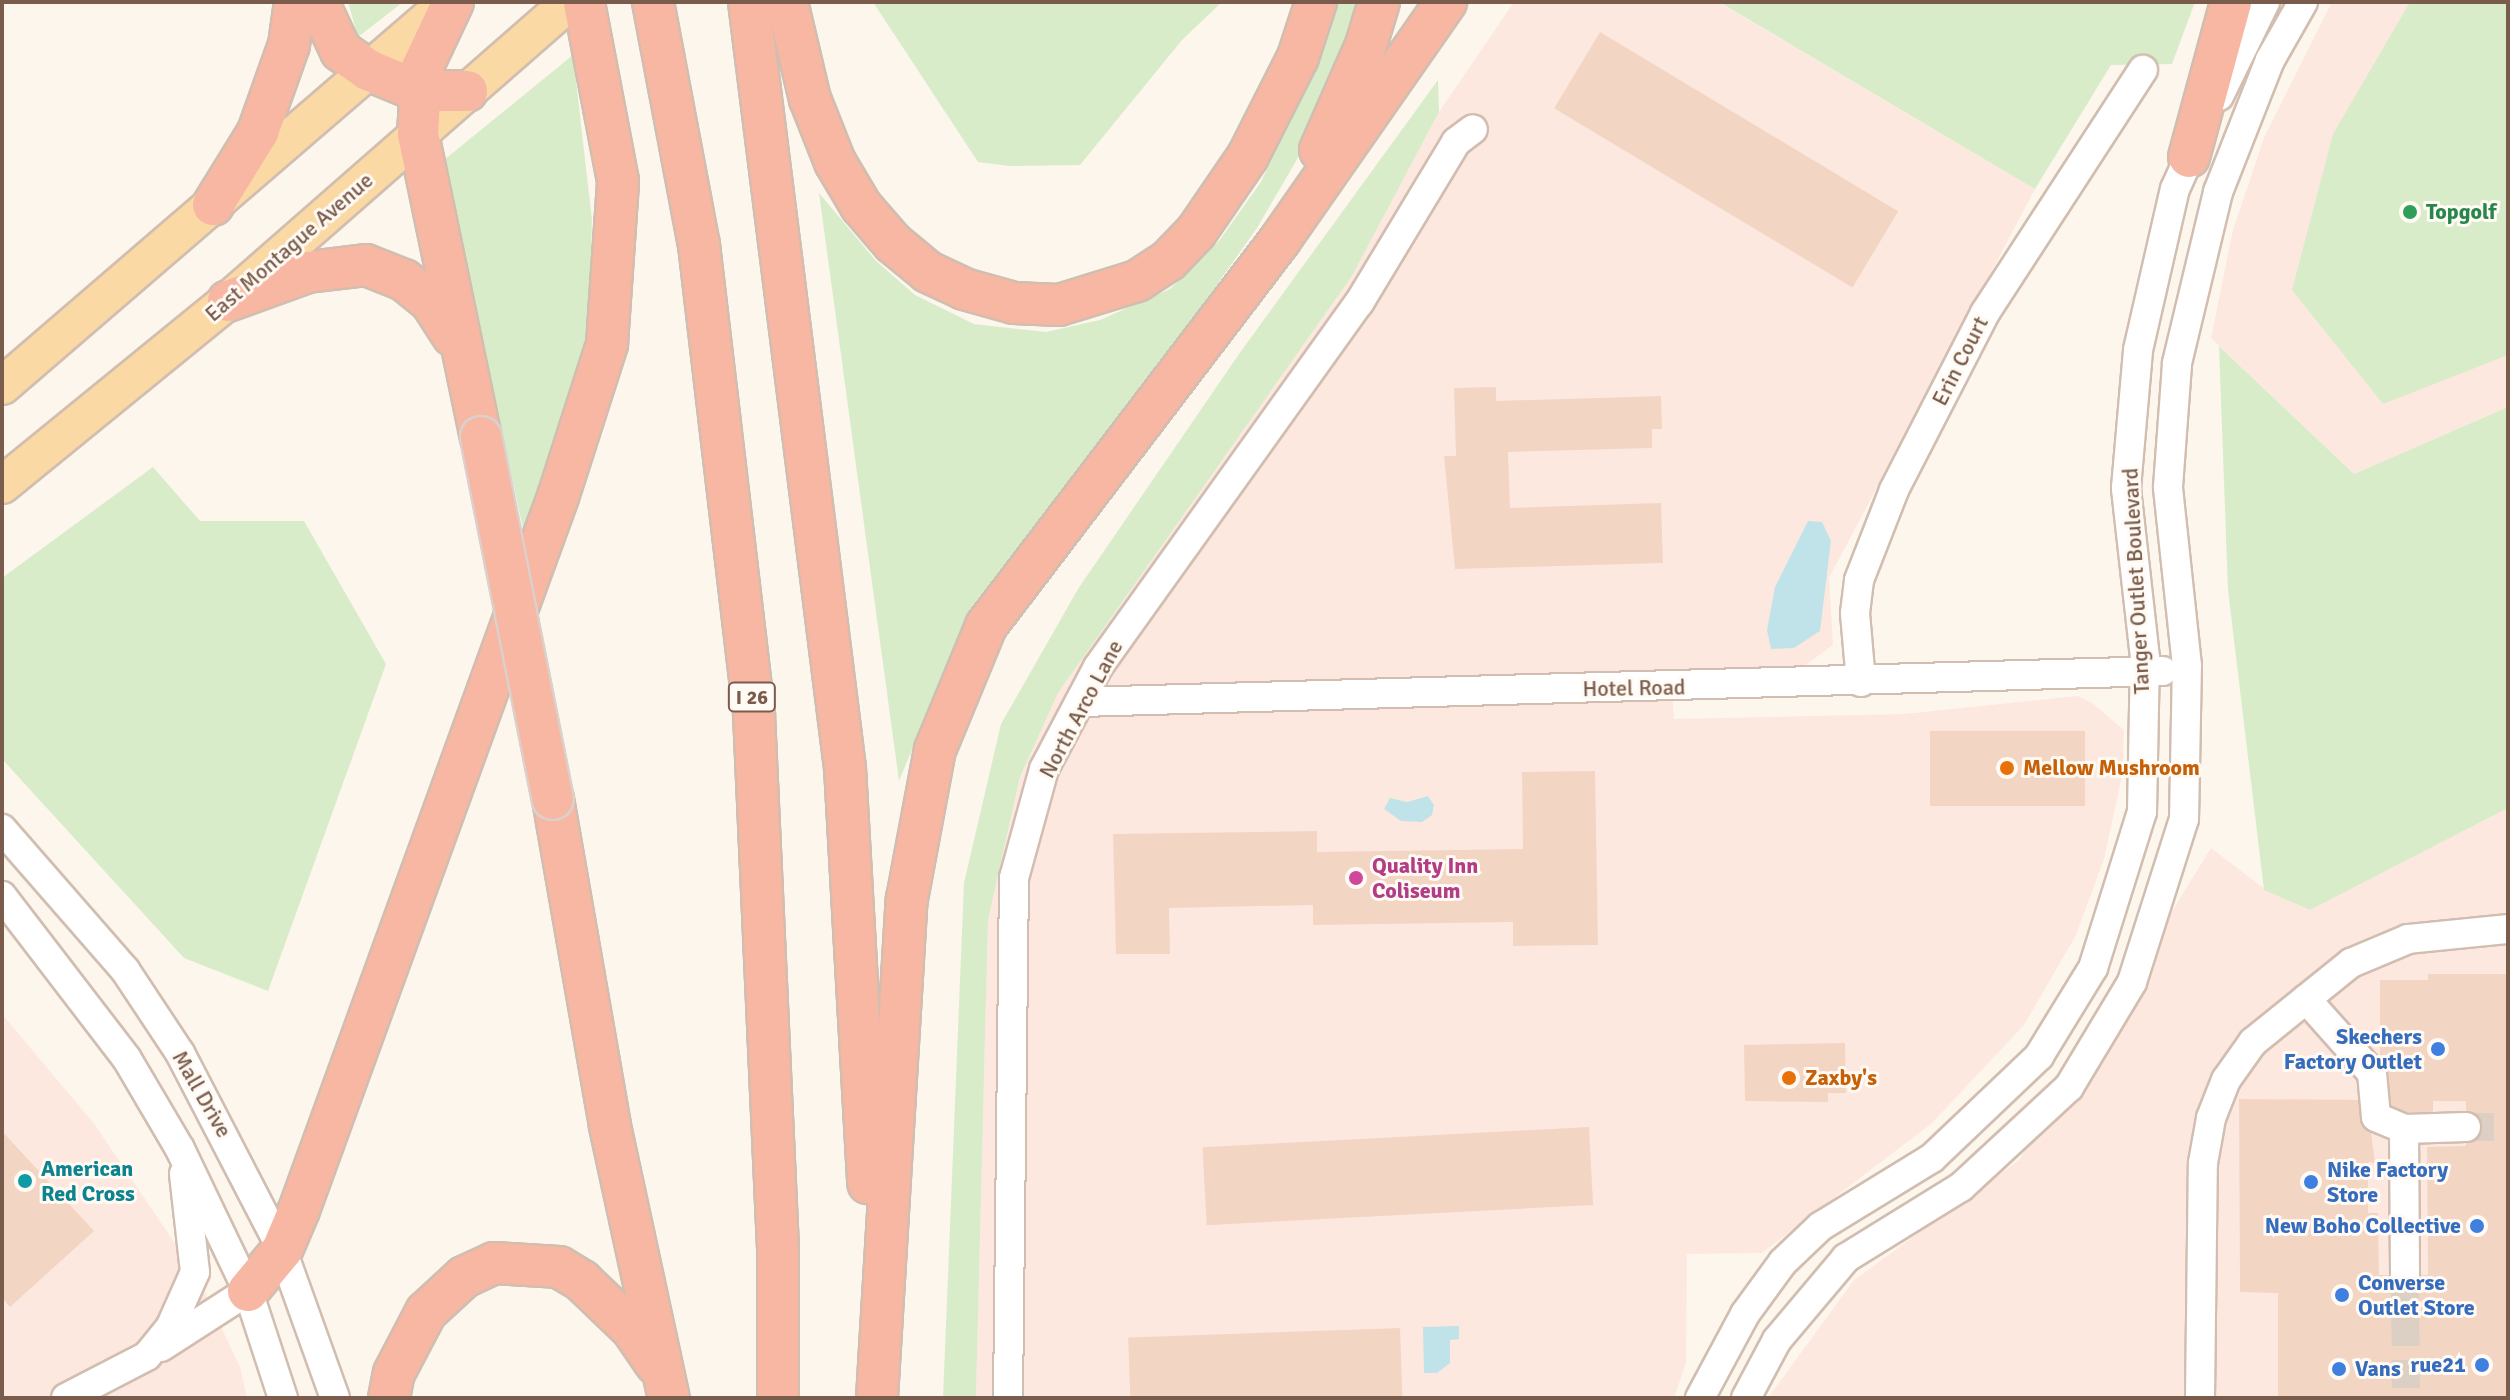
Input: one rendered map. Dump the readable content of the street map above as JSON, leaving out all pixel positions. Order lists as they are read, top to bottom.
{
  "streets": {
    "highway": ["I 26"],
    "main road": ["East Montague Avenue"],
    "street": [
      "Erin Court",
      "Tanger Outlet Boulevard",
      "Hotel Road",
      "North Arco Lane",
      "Mall Drive"
    ]
  },
  "crossings": [
    ["Erin Court", "Hotel Road"],
    ["Tanger Outlet Boulevard", "Hotel Road"],
    ["Hotel Road", "North Arco Lane"]
  ],
  "places": [
    "Topgolf",
    "Mellow Mushroom",
    "Quality Inn Coliseum",
    "Skechers Factory Outlet",
    "Zaxby's",
    "American Red Cross",
    "Nike Factory Store",
    "New Boho Collective",
    "Converse Outlet Store",
    "rue21",
    "Vans"
  ]
}
